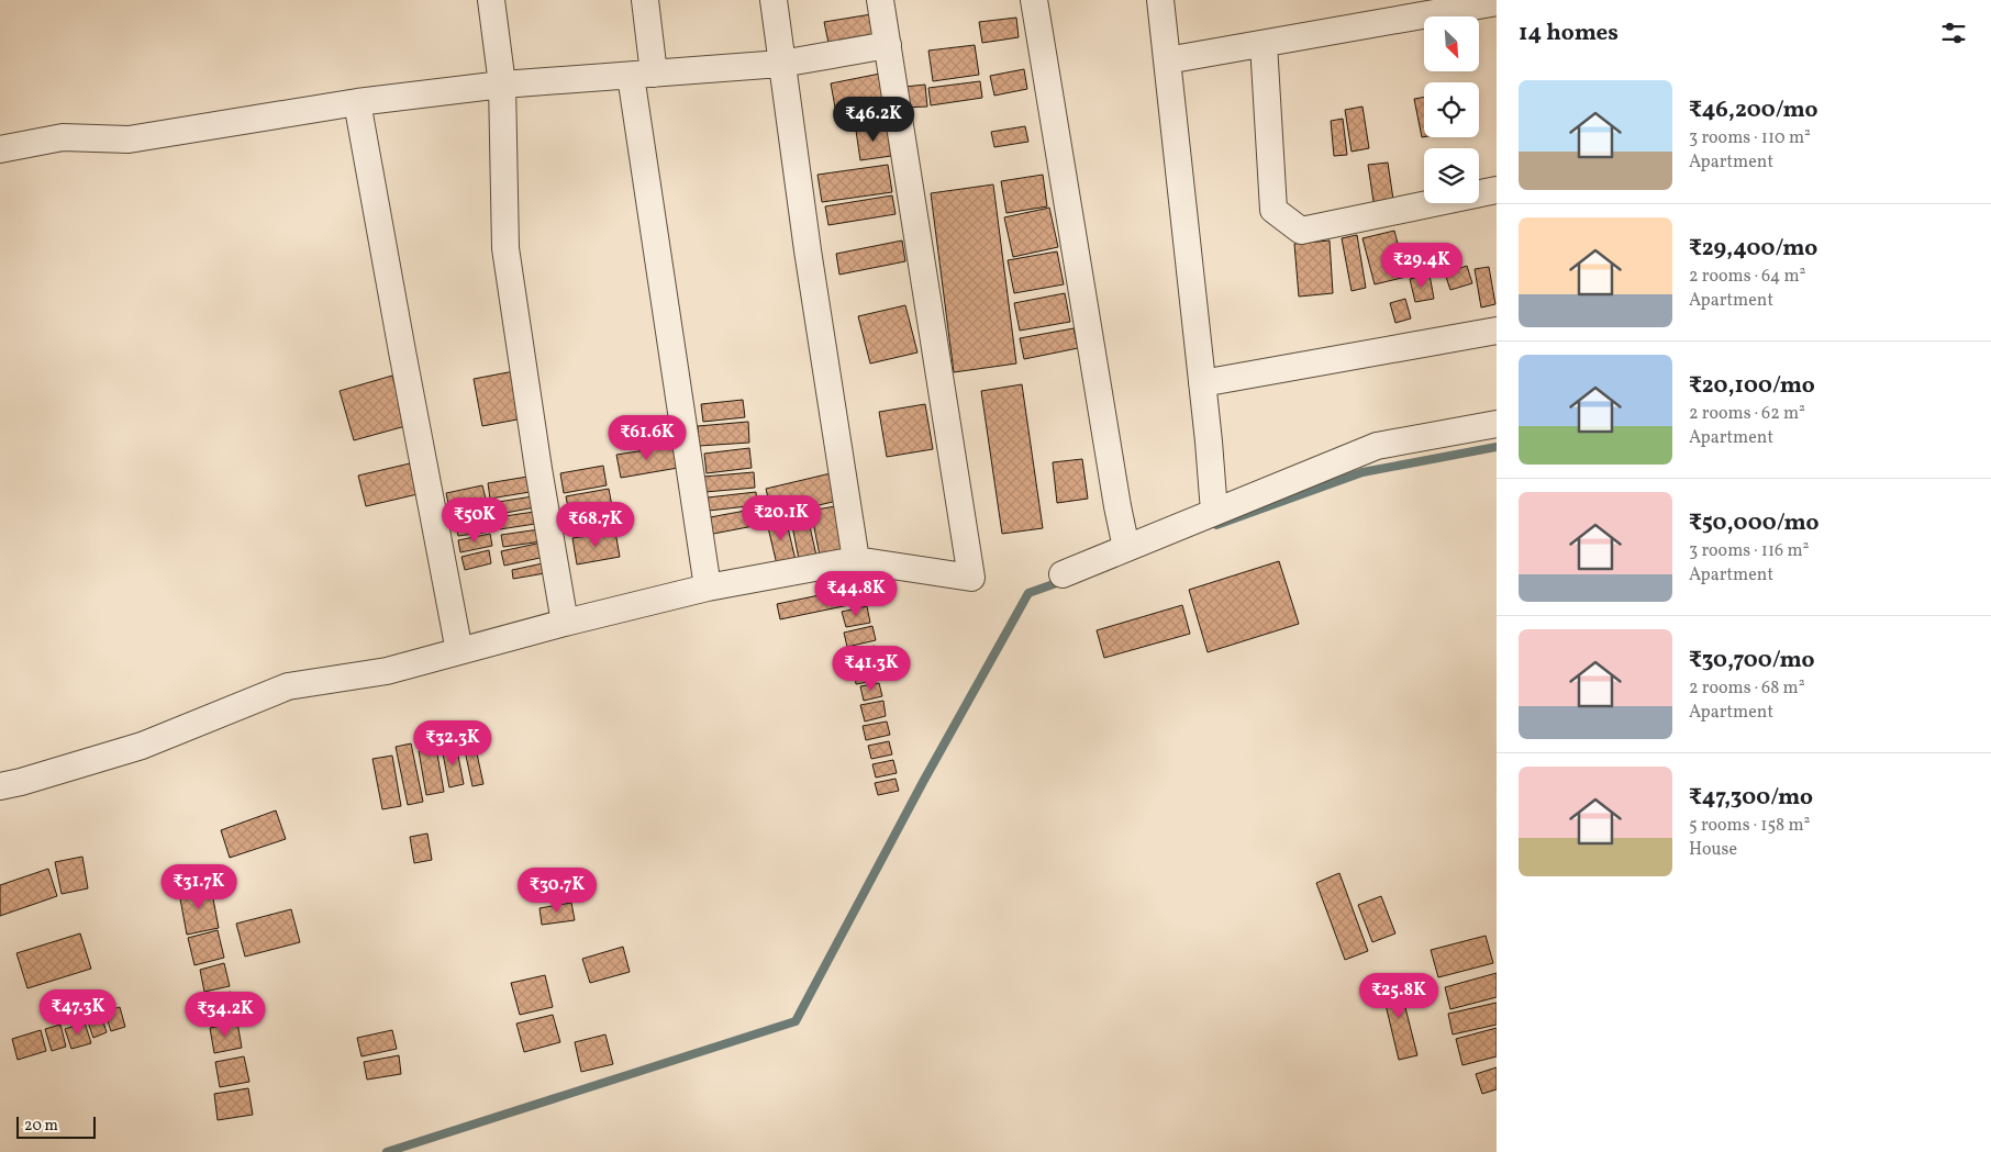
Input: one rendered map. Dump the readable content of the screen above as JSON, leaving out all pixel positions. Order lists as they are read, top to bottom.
{
  "scale_bar": "20 m",
  "north": "bottom right",
  "page": {
    "heading": "14 homes",
    "list": [
      {
        "name": "₹46,200/mo",
        "note": "3 rooms · 110 m² · Apartment"
      },
      {
        "name": "₹29,400/mo",
        "note": "2 rooms · 64 m² · Apartment"
      },
      {
        "name": "₹20,100/mo",
        "note": "2 rooms · 62 m² · Apartment"
      },
      {
        "name": "₹50,000/mo",
        "note": "3 rooms · 116 m² · Apartment"
      },
      {
        "name": "₹30,700/mo",
        "note": "2 rooms · 68 m² · Apartment"
      },
      {
        "name": "₹47,300/mo",
        "note": "5 rooms · 158 m² · House"
      }
    ],
    "price": [
      "₹46.2K",
      "₹29.4K",
      "₹61.6K",
      "₹20.1K",
      "₹50K",
      "₹68.7K",
      "₹44.8K",
      "₹41.3K",
      "₹32.3K",
      "₹31.7K",
      "₹30.7K",
      "₹25.8K",
      "₹47.3K",
      "₹34.2K"
    ],
    "scale": "20 m"
  }
}
